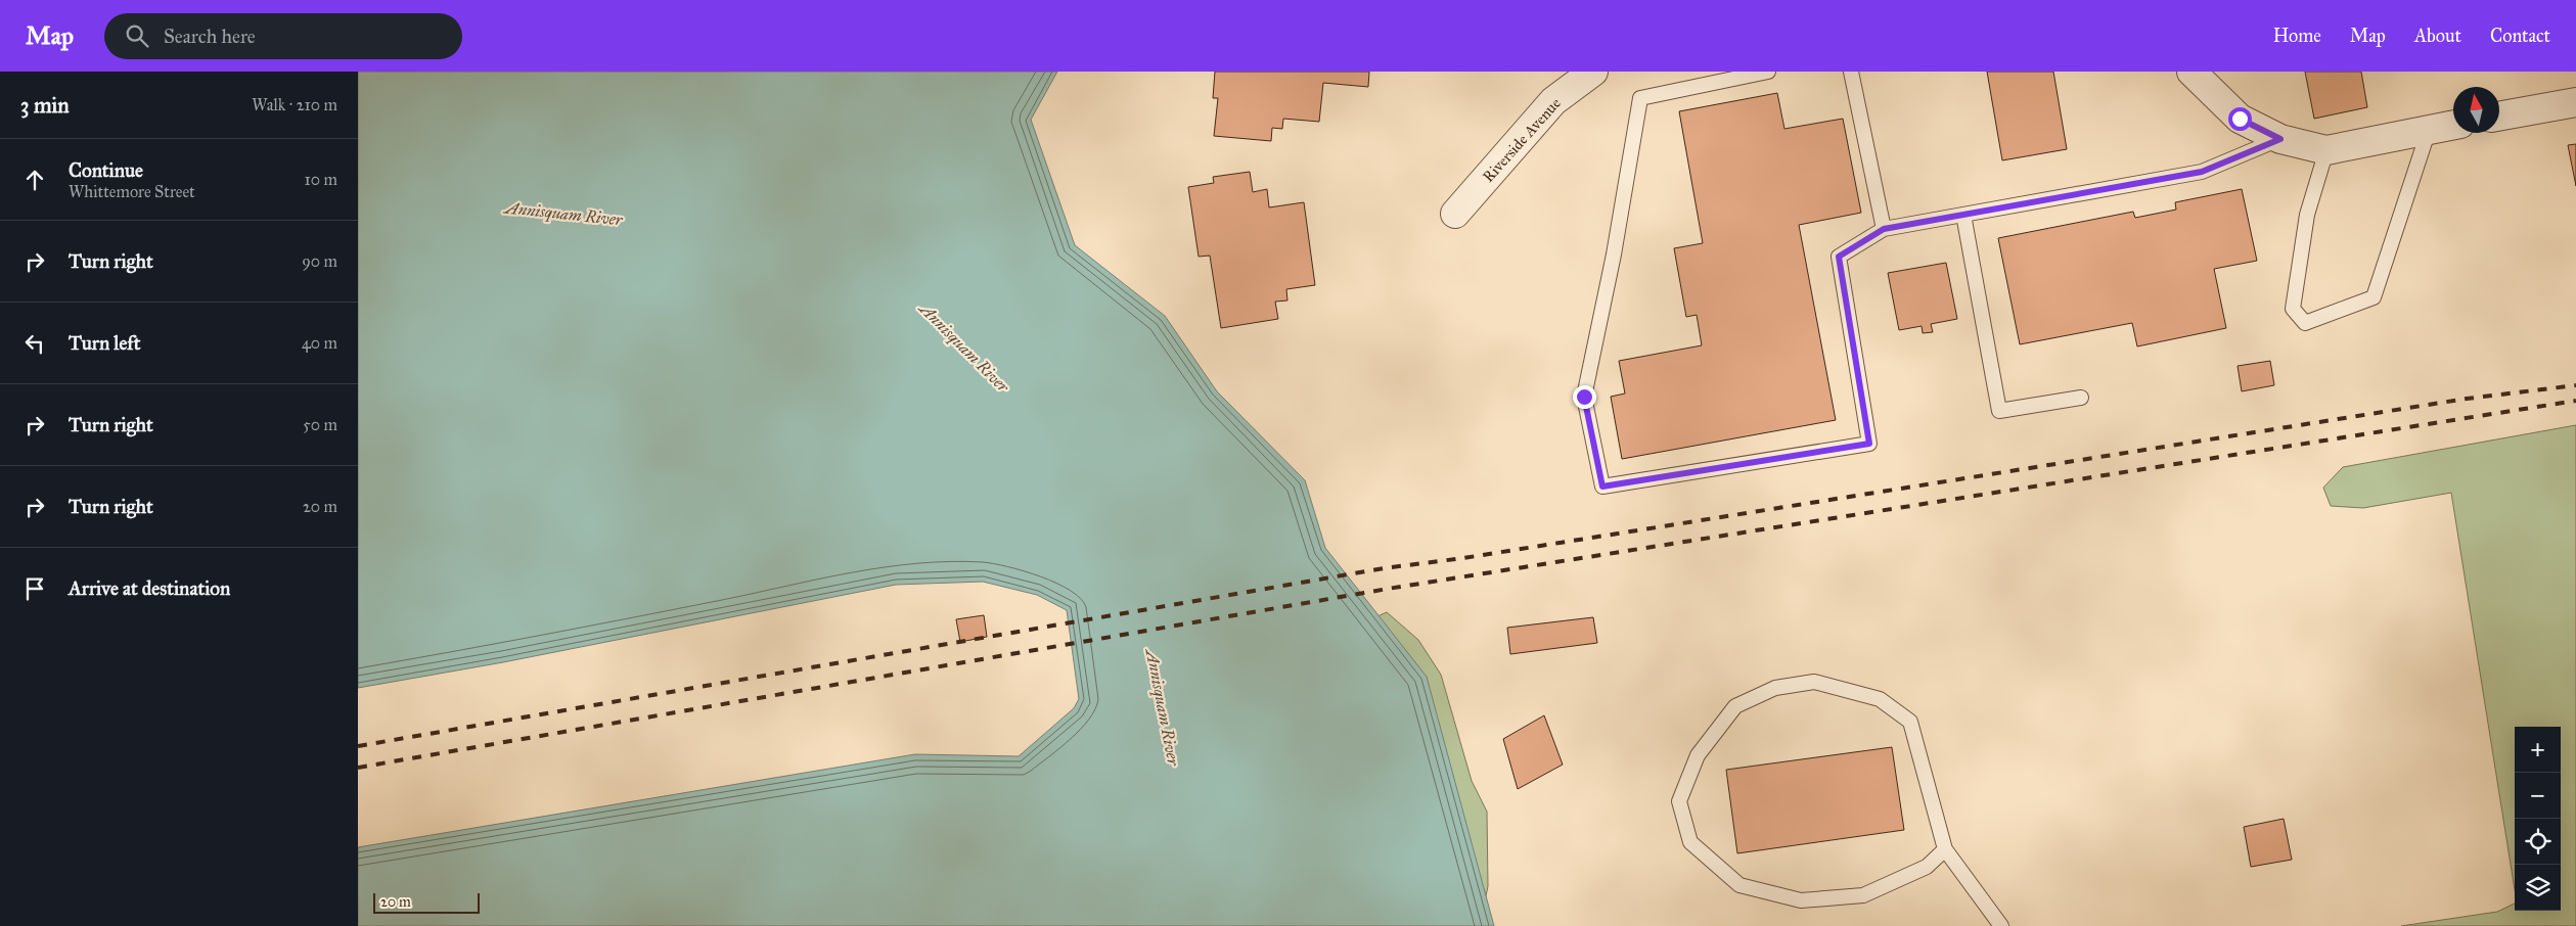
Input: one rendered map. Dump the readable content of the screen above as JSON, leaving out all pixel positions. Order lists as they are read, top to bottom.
{
  "streets": {
    "street": ["Riverside Avenue"]
  },
  "water": ["Annisquam River"],
  "scale_bar": "20 m",
  "north": "top",
  "page": {
    "header": "Map",
    "search": "Search here",
    "nav": [
      "Home",
      "Map",
      "About",
      "Contact"
    ],
    "heading": ["3 min", "Walk · 210 m"],
    "list": [
      ["Continue", "Whittemore Street", "10 m"],
      ["Turn right", "90 m"],
      ["Turn left", "40 m"],
      ["Turn right", "50 m"],
      ["Turn right", "20 m"],
      "Arrive at destination"
    ],
    "map_buttons": ["+", "−"],
    "scale": "20 m"
  }
}
